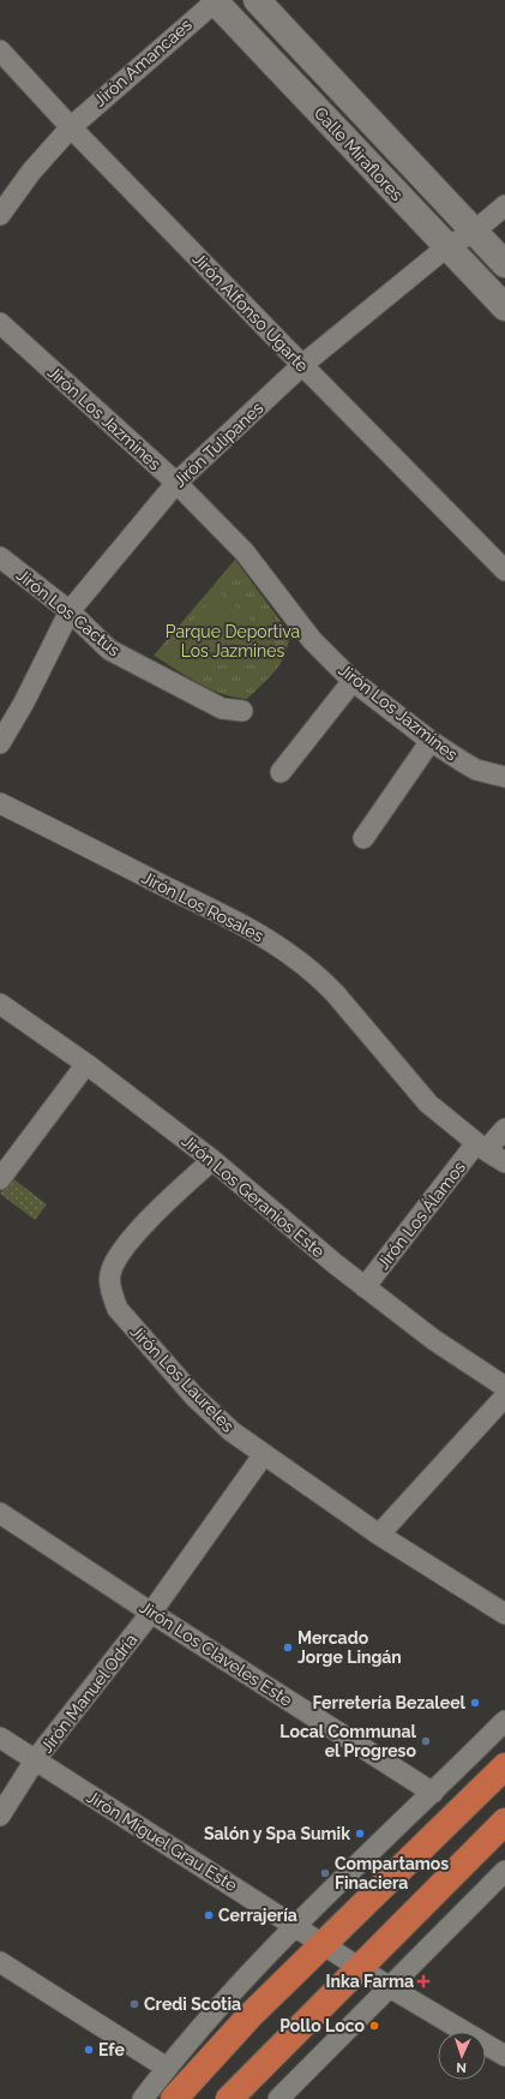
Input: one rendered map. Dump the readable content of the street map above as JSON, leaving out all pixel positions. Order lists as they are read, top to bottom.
{
  "streets": {
    "street": [
      "Jirón Amancaes",
      "Calle Miraflores",
      "Jirón Alfonso Ugarte",
      "Jirón Los Jazmines",
      "Jirón Tulipanes",
      "Jirón Los Cactus",
      "Jirón Los Rosales",
      "Jirón Los Geranios Este",
      "Jirón Los Álamos",
      "Jirón Los Laureles",
      "Jirón Los Claveles Este",
      "Jirón Manuel Odría",
      "Jirón Miguel Grau Este"
    ]
  },
  "crossings": [
    ["Jirón Amancaes", "Calle Miraflores"],
    ["Jirón Amancaes", "Jirón Alfonso Ugarte"],
    ["Calle Miraflores", "Jirón Tulipanes"],
    ["Jirón Alfonso Ugarte", "Jirón Tulipanes"],
    ["Jirón Los Jazmines", "Jirón Tulipanes"],
    ["Jirón Tulipanes", "Jirón Los Cactus"],
    ["Jirón Los Rosales", "Jirón Los Álamos"],
    ["Jirón Los Geranios Este", "Jirón Los Álamos"],
    ["Jirón Los Geranios Este", "Jirón Los Laureles"],
    ["Jirón Los Laureles", "Jirón Manuel Odría"],
    ["Jirón Los Claveles Este", "Jirón Manuel Odría"],
    ["Jirón Manuel Odría", "Jirón Miguel Grau Este"]
  ],
  "parks": ["Parque Deportiva Los Jazmines"],
  "places": {
    "other": [
      "Mercado Jorge Lingán",
      "Ferretería Bezaleel",
      "Local Communal el Progreso",
      "Salón y Spa Sumik",
      "Compartamos Finaciera",
      "Cerrajería",
      "Credi Scotia",
      "Pollo Loco",
      "Efe"
    ],
    "health": ["Inka Farma"]
  },
  "north": "bottom"
}
